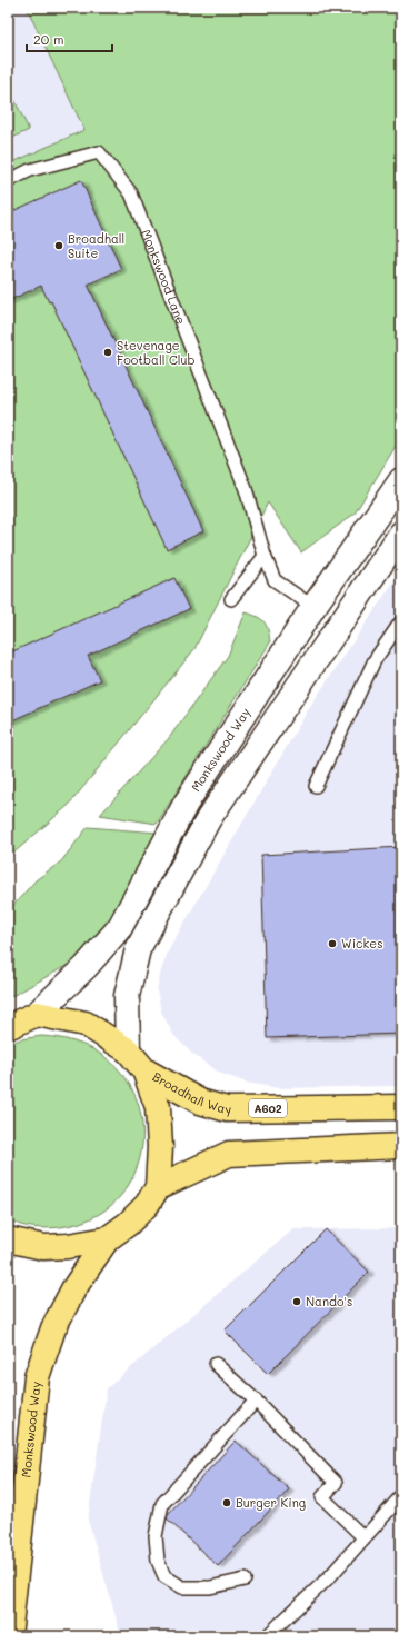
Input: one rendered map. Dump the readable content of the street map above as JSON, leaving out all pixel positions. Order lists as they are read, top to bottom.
{
  "streets": {
    "main road": ["Monkswood Way", "Broadhall Way", "A602"],
    "lane": ["Monkswood Lane"]
  },
  "crossings": [
    ["Monkswood Lane", "Monkswood Way"]
  ],
  "places": [
    "Broadhall Suite",
    "Stevenage Football Club",
    "Wickes",
    "Nando's",
    "Burger King"
  ],
  "scale_bar": "20 m"
}
